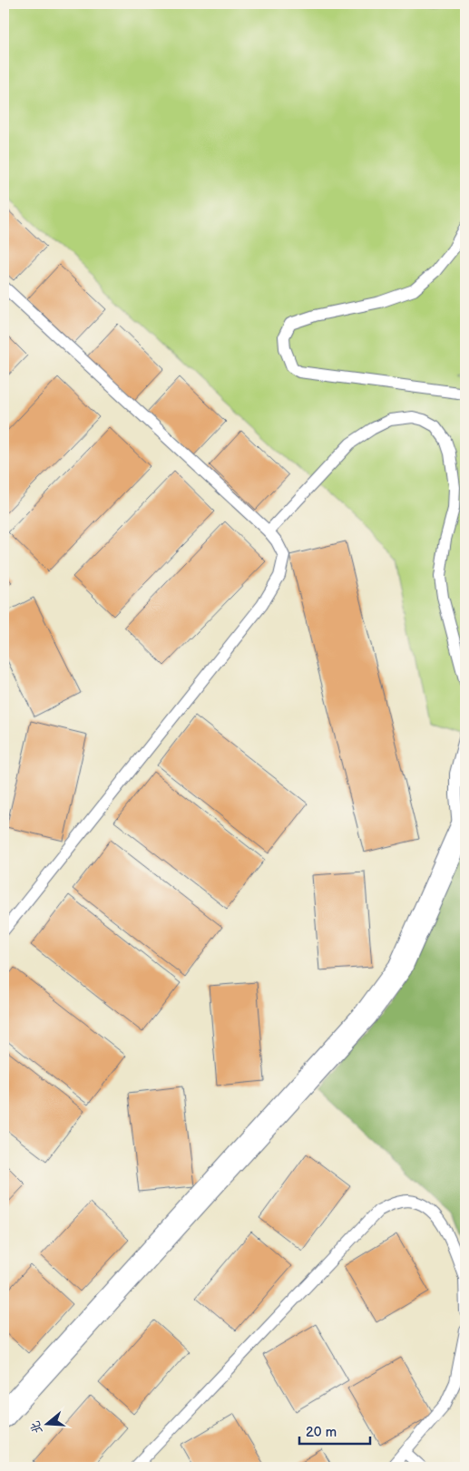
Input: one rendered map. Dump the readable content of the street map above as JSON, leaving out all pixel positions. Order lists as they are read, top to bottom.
{
  "scale_bar": "20 m",
  "north": "left"
}
